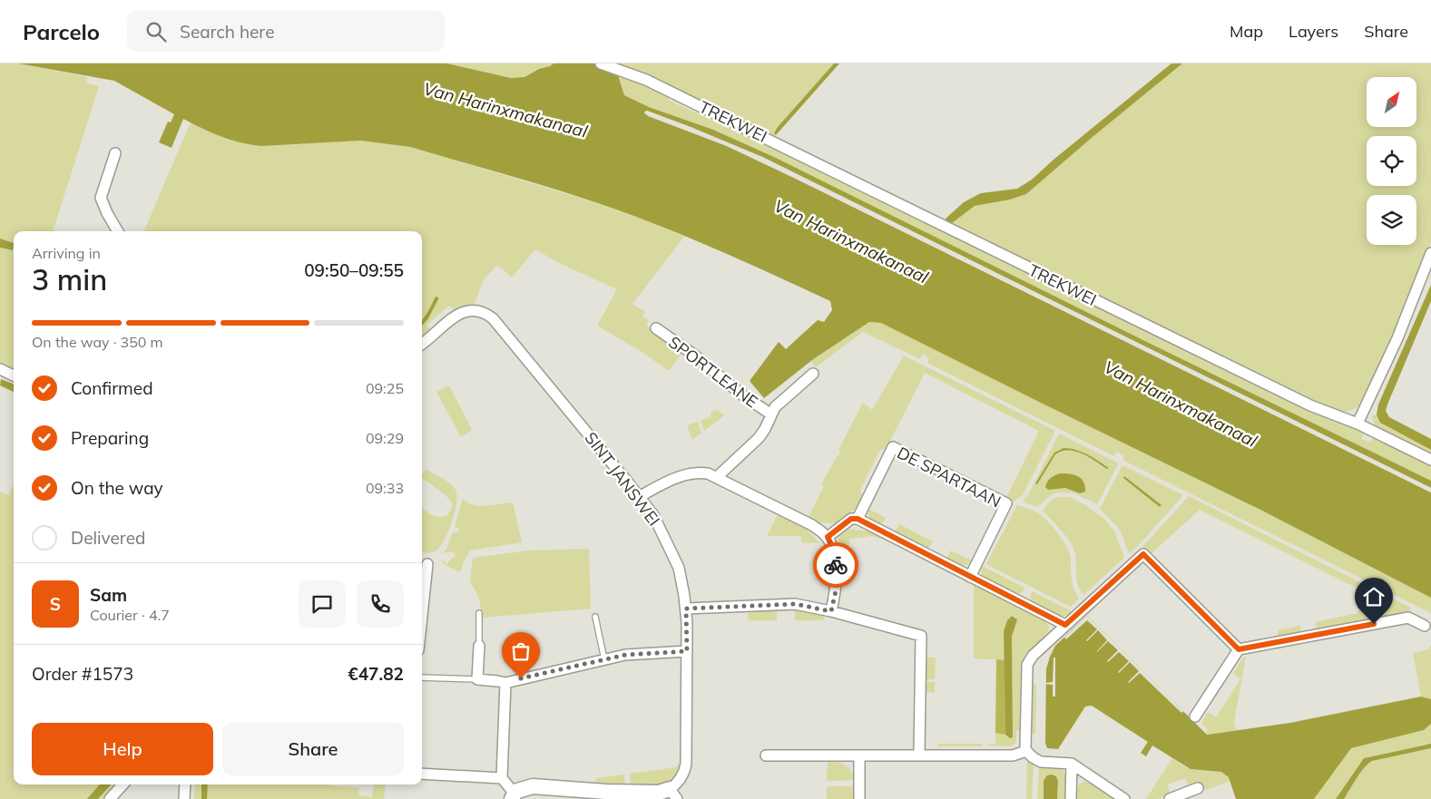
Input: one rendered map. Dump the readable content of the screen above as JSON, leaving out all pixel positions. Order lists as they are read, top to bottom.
{
  "streets": {
    "street": [
      "TREKWEI",
      "SPORTLEANE",
      "DE SPARTAAN",
      "SINT JANSWEI"
    ]
  },
  "water": ["Van Harinxmakanaal"],
  "north": "top right",
  "page": {
    "header": "Parcelo",
    "search": "Search here",
    "nav": ["Map", "Layers", "Share"],
    "heading": ["3 min", "Arriving in", "09:50–09:55"],
    "panel": [
      "Sam",
      "Courier · 4.7",
      "Order #1573",
      "€47.82"
    ],
    "bar": "On the way · 350 m",
    "list": [
      ["Confirmed", "09:25"],
      ["Preparing", "09:29"],
      ["On the way", "09:33"],
      "Delivered"
    ],
    "round": "S",
    "buttons": ["Help", "Share"]
  }
}
